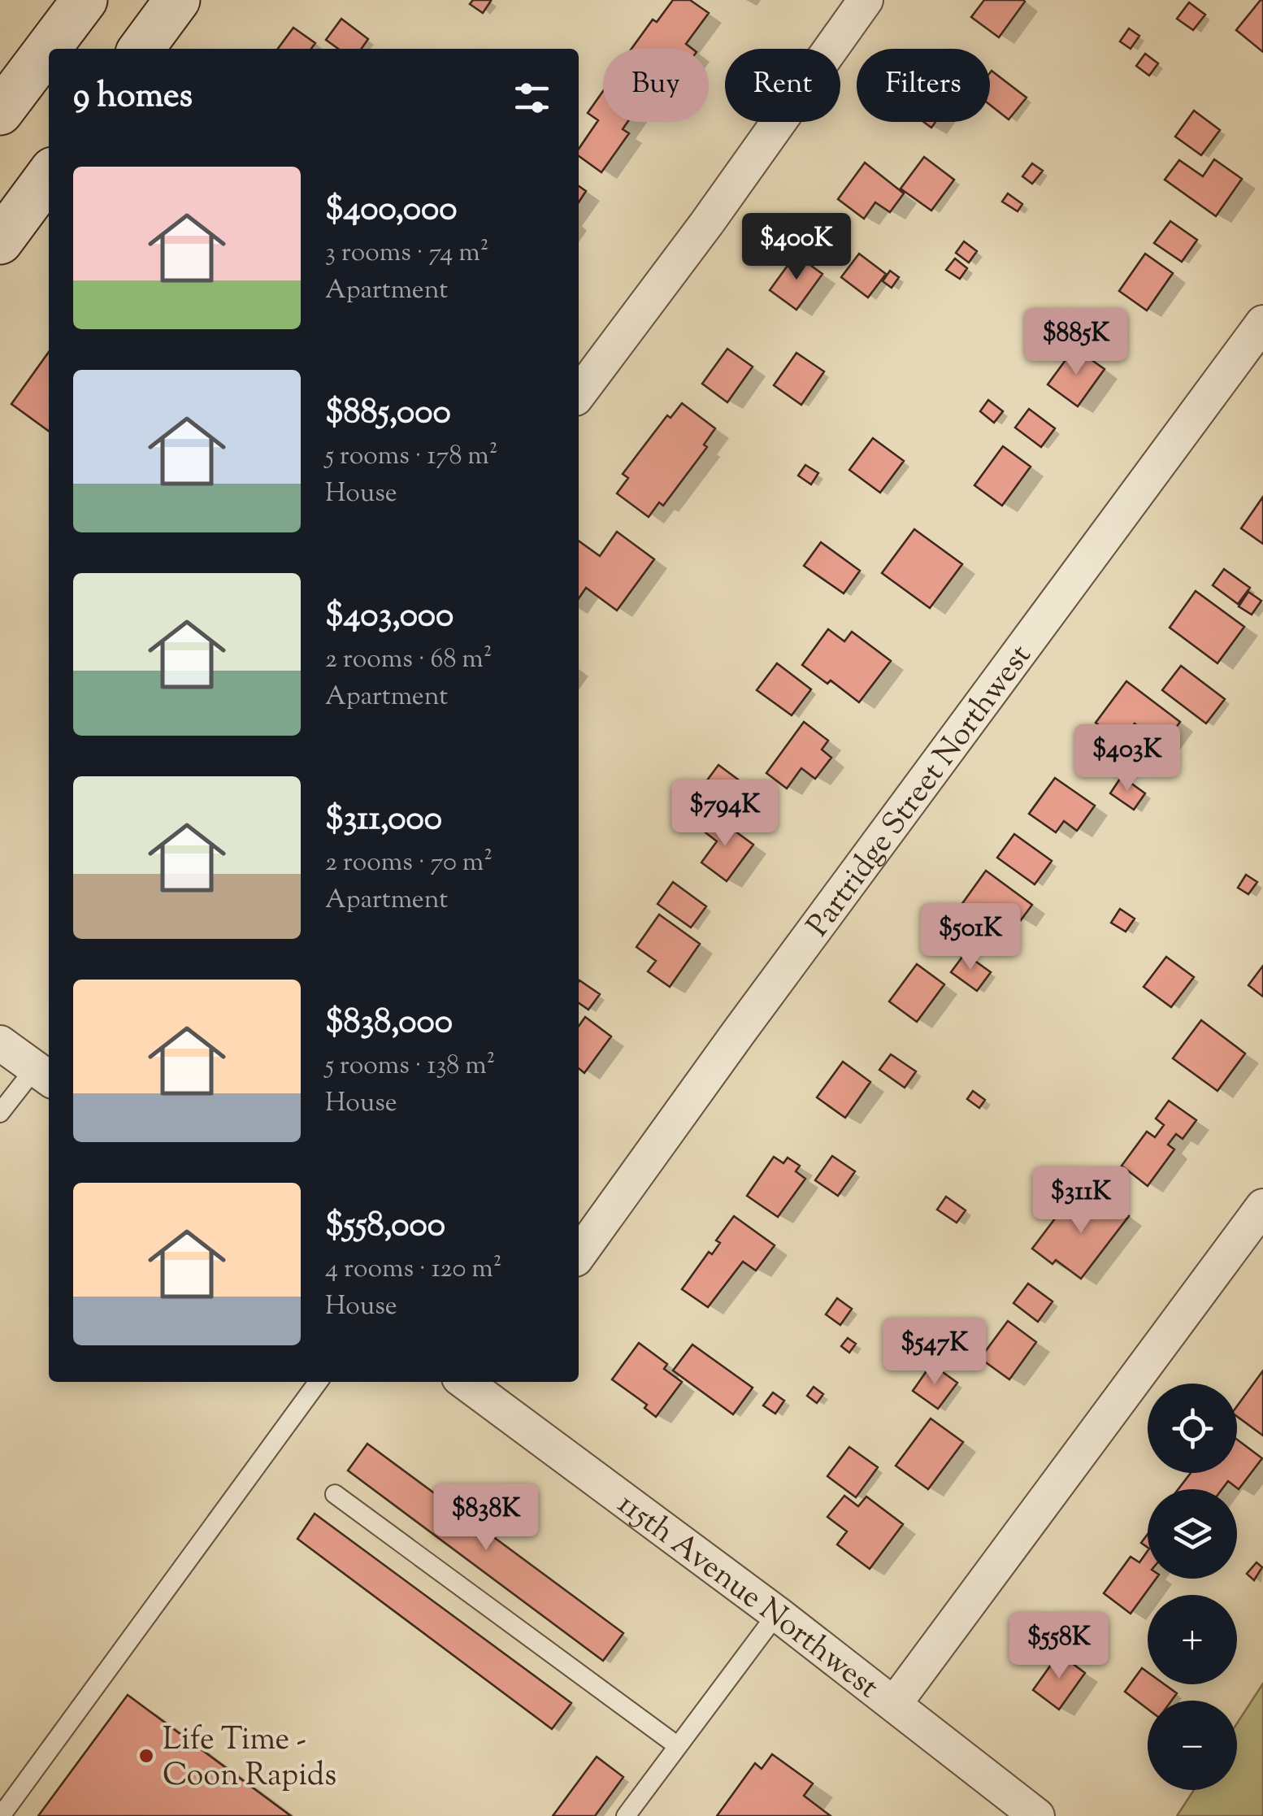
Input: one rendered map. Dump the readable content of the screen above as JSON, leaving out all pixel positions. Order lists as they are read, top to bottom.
{
  "streets": {
    "street": ["Partridge Street Northwest", "115th Avenue Northwest"]
  },
  "places": ["Life Time - Coon Rapids"],
  "page": {
    "chip": ["Buy", "Rent", "Filters"],
    "heading": "9 homes",
    "list": [
      {
        "name": "$400,000",
        "note": "3 rooms · 74 m² · Apartment"
      },
      {
        "name": "$885,000",
        "note": "5 rooms · 178 m² · House"
      },
      {
        "name": "$403,000",
        "note": "2 rooms · 68 m² · Apartment"
      },
      {
        "name": "$311,000",
        "note": "2 rooms · 70 m² · Apartment"
      },
      {
        "name": "$838,000",
        "note": "5 rooms · 138 m² · House"
      },
      {
        "name": "$558,000",
        "note": "4 rooms · 120 m² · House"
      }
    ],
    "price": [
      "$400K",
      "$885K",
      "$403K",
      "$794K",
      "$501K",
      "$311K",
      "$547K",
      "$838K",
      "$558K"
    ],
    "map_buttons": ["+", "−"]
  }
}
